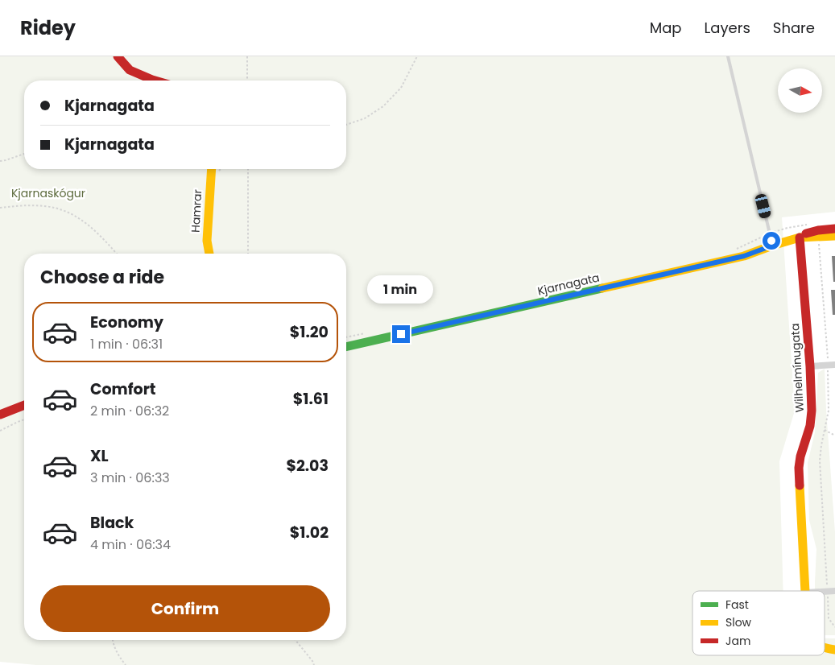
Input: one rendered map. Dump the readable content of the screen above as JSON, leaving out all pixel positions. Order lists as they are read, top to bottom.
{
  "streets": {
    "street": ["Hamrar", "Kjarnagata", "Wilhelmínugata"]
  },
  "crossings": [
    ["Kjarnagata", "Wilhelmínugata"]
  ],
  "parks": ["Kjarnaskógur"],
  "legend": ["Fast", "Slow", "Jam"],
  "north": "right",
  "page": {
    "header": "Ridey",
    "nav": ["Map", "Layers", "Share"],
    "banner": ["Kjarnagata", "Kjarnagata"],
    "heading": "Choose a ride",
    "bubble": "1 min",
    "list": [
      {
        "name": "Economy",
        "note": "1 min · 06:31",
        "value": "$1.20"
      },
      {
        "name": "Comfort",
        "note": "2 min · 06:32",
        "value": "$1.61"
      },
      {
        "name": "XL",
        "note": "3 min · 06:33",
        "value": "$2.03"
      },
      {
        "name": "Black",
        "note": "4 min · 06:34",
        "value": "$1.02"
      }
    ],
    "buttons": "Confirm"
  }
}
